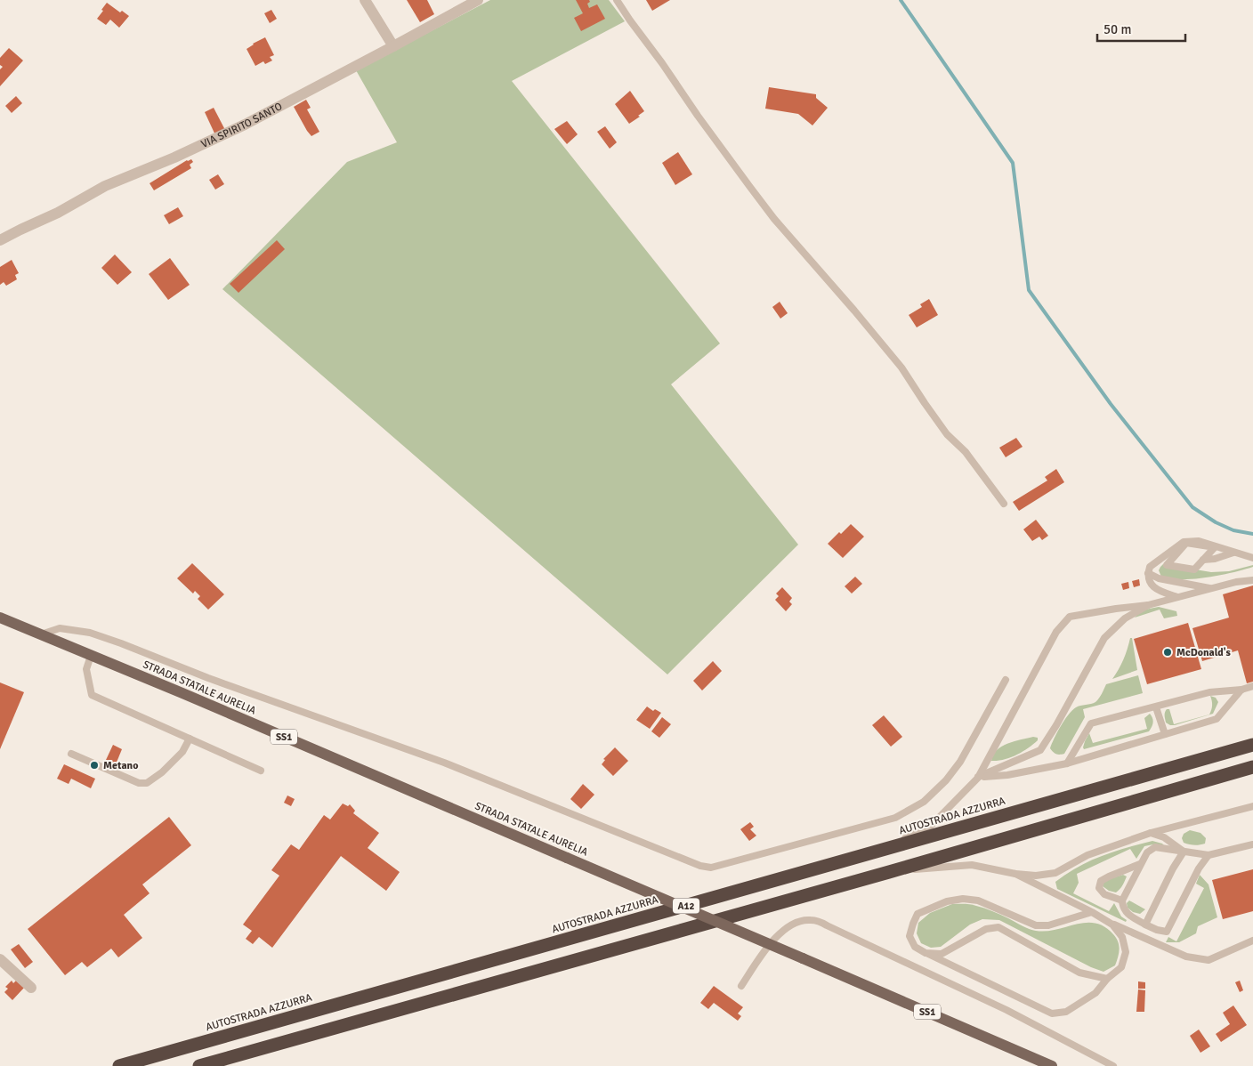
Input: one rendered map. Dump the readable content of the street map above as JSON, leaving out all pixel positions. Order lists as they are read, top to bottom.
{
  "streets": {
    "highway": ["AUTOSTRADA AZZURRA", "A12"],
    "main road": ["STRADA STATALE AURELIA", "SS1"],
    "street": ["VIA SPIRITO SANTO"]
  },
  "places": ["McDonald's", "Metano"],
  "scale_bar": "50 m"
}
